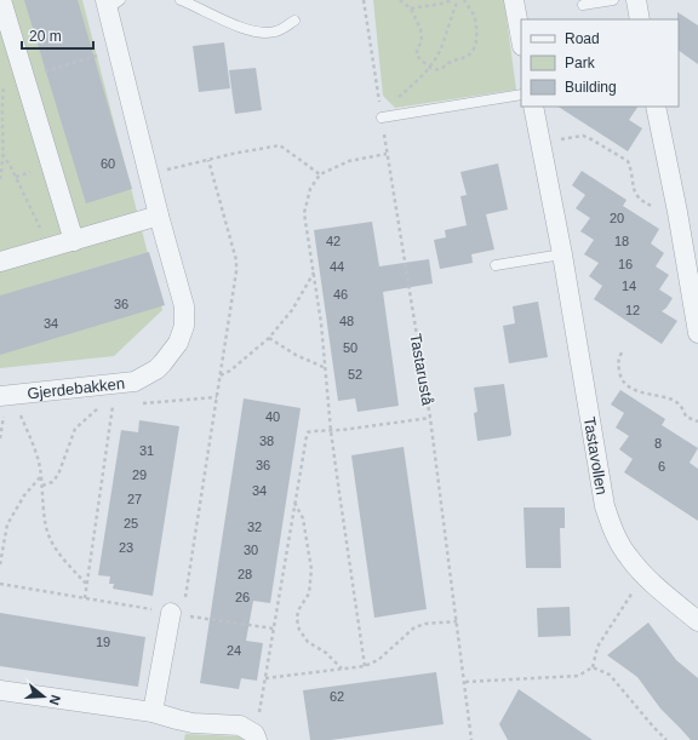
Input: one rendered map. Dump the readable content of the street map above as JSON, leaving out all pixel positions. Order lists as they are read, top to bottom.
{
  "streets": {
    "street": ["Gjerdebakken", "Tastavollen"],
    "path": ["Tastarustå"]
  },
  "house_numbers": [
    "60",
    "20",
    "42",
    "18",
    "16",
    "44",
    "14",
    "46",
    "36",
    "12",
    "48",
    "34",
    "50",
    "52",
    "40",
    "38",
    "8",
    "31",
    "36",
    "6",
    "29",
    "34",
    "27",
    "25",
    "32",
    "23",
    "30",
    "28",
    "26",
    "19",
    "24",
    "62"
  ],
  "legend": ["Road", "Park", "Building"],
  "scale_bar": "20 m",
  "north": "right"
}
